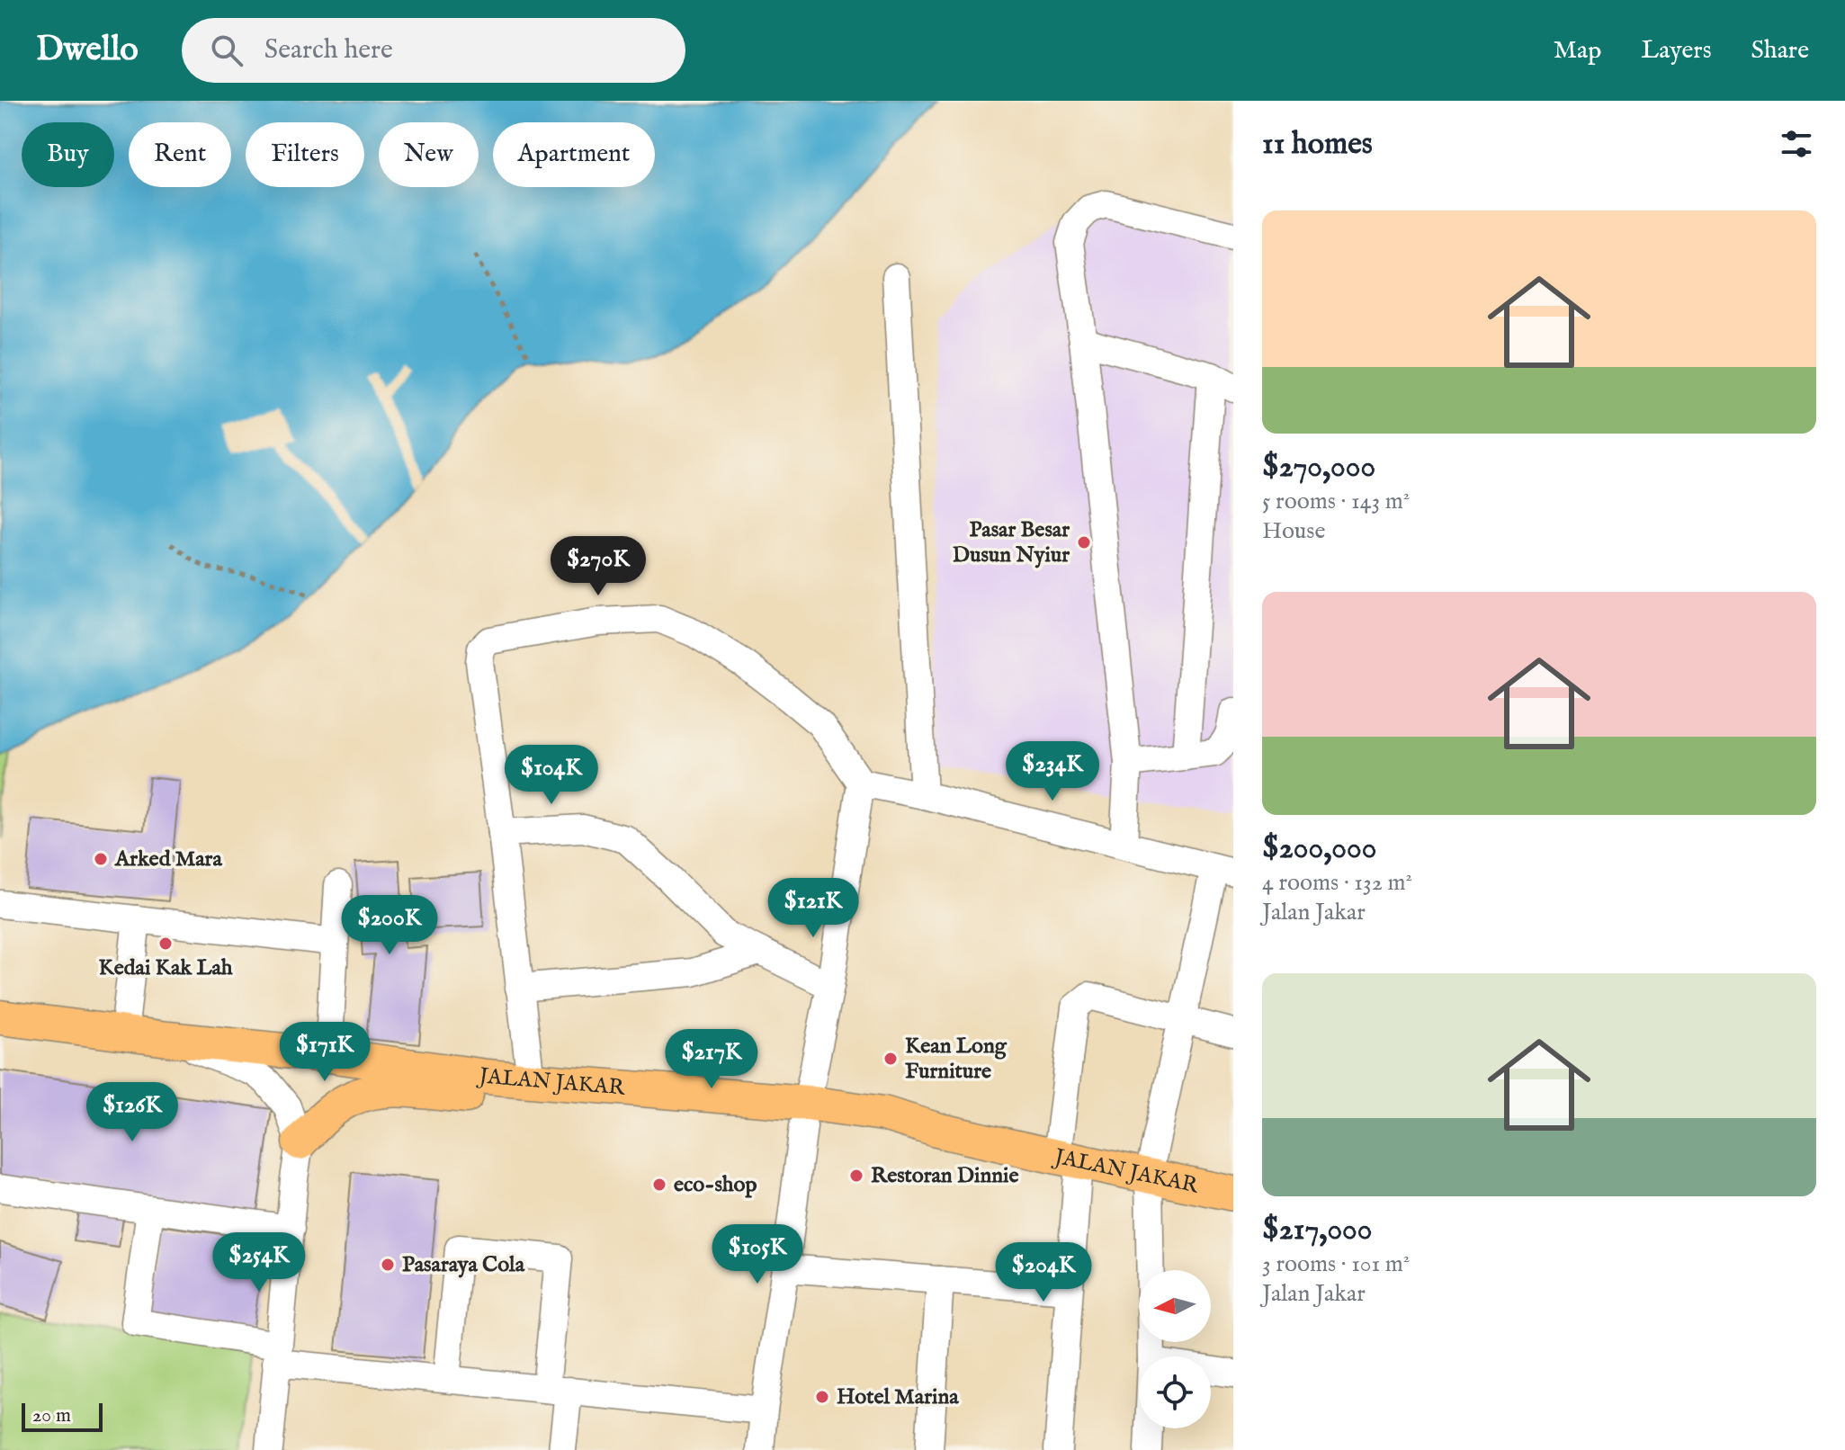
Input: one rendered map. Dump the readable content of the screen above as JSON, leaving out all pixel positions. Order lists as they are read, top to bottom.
{
  "streets": {
    "main road": ["JALAN JAKAR"]
  },
  "places": [
    "Pasar Besar Dusun Nyiur",
    "Arked Mara",
    "Kedai Kak Lah",
    "Kean Long Furniture",
    "Restoran Dinnie",
    "eco-shop",
    "Pasaraya Cola",
    "Hotel Marina"
  ],
  "scale_bar": "20 m",
  "north": "left",
  "page": {
    "header": "Dwello",
    "search": "Search here",
    "nav": ["Map", "Layers", "Share"],
    "heading": "11 homes",
    "chip": [
      "Buy",
      "Rent",
      "Filters",
      "New",
      "Apartment"
    ],
    "list": [
      {
        "name": "$270,000",
        "note": "5 rooms · 143 m² · House"
      },
      {
        "name": "$200,000",
        "note": "4 rooms · 132 m² · Jalan Jakar"
      },
      {
        "name": "$217,000",
        "note": "3 rooms · 101 m² · Jalan Jakar"
      }
    ],
    "price": [
      "$270K",
      "$234K",
      "$104K",
      "$121K",
      "$200K",
      "$171K",
      "$217K",
      "$126K",
      "$105K",
      "$254K",
      "$204K"
    ],
    "scale": "20 m"
  }
}
